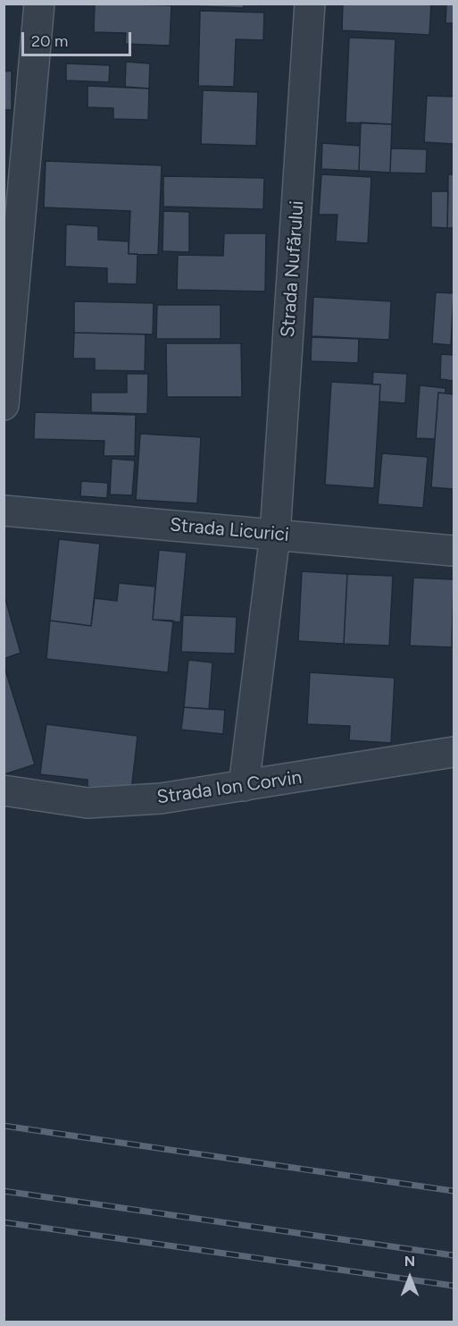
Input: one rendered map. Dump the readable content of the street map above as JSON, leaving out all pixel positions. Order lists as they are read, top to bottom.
{
  "streets": {
    "street": ["Strada Nufărului", "Strada Licurici", "Strada Ion Corvin"]
  },
  "crossings": [
    ["Strada Nufărului", "Strada Licurici"],
    ["Strada Nufărului", "Strada Ion Corvin"]
  ],
  "scale_bar": "20 m",
  "north": "top"
}
